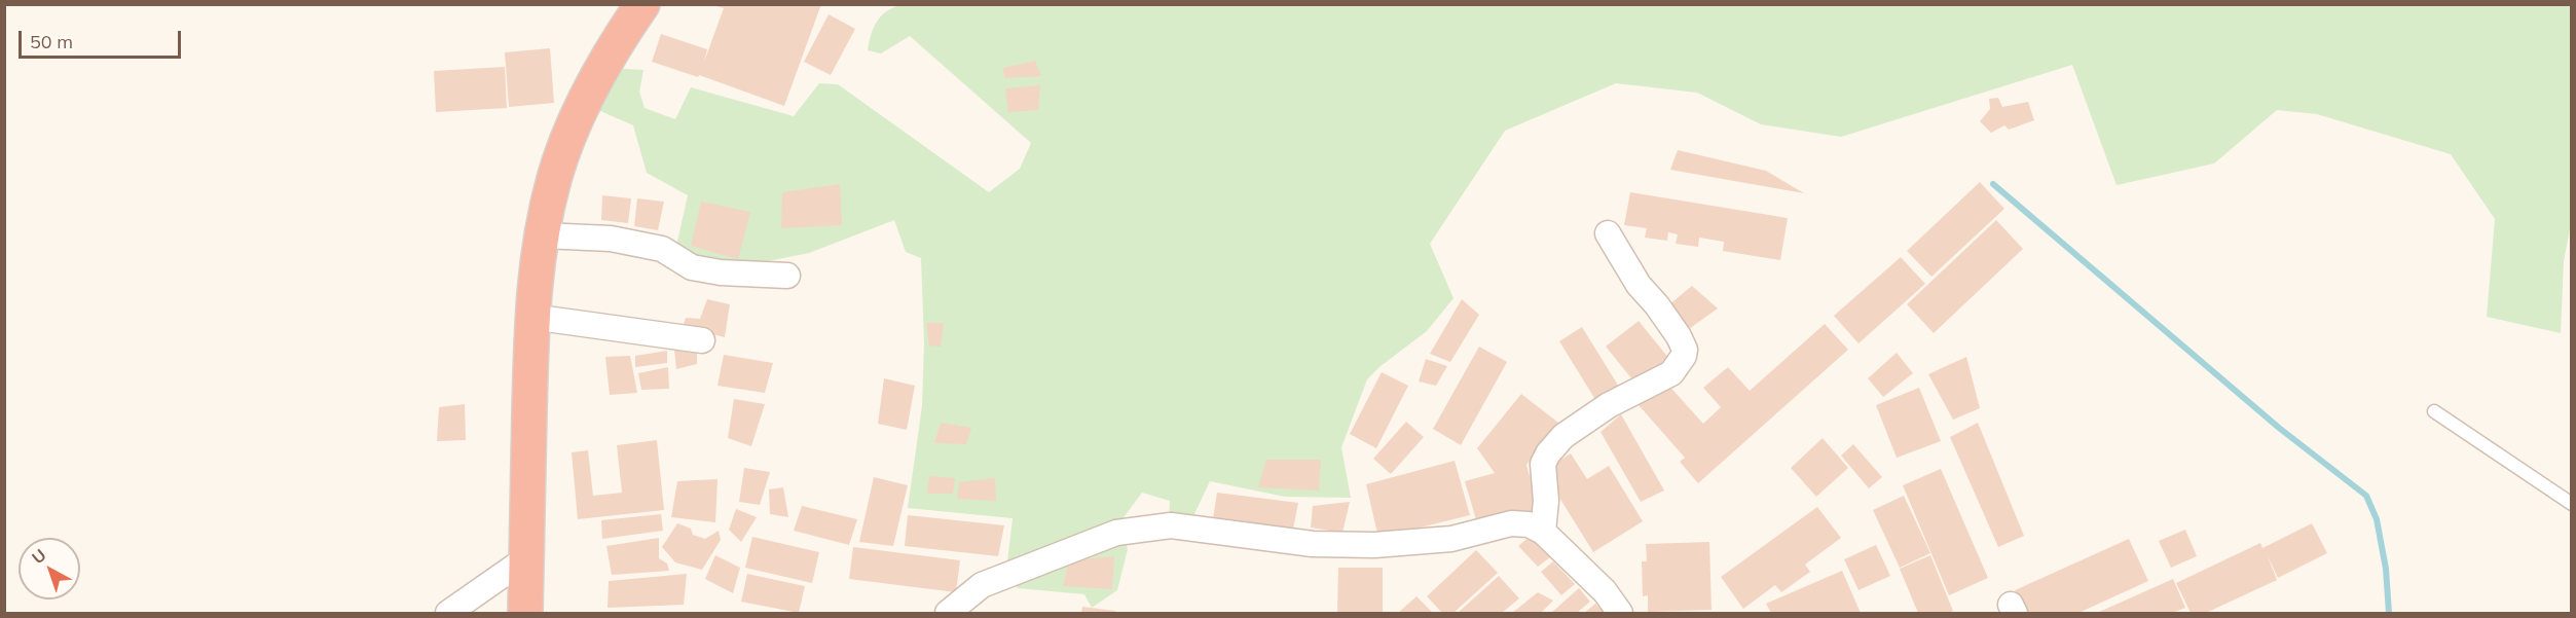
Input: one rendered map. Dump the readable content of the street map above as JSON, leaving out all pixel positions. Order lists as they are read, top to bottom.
{
  "scale_bar": "50 m",
  "north": "top left"
}
